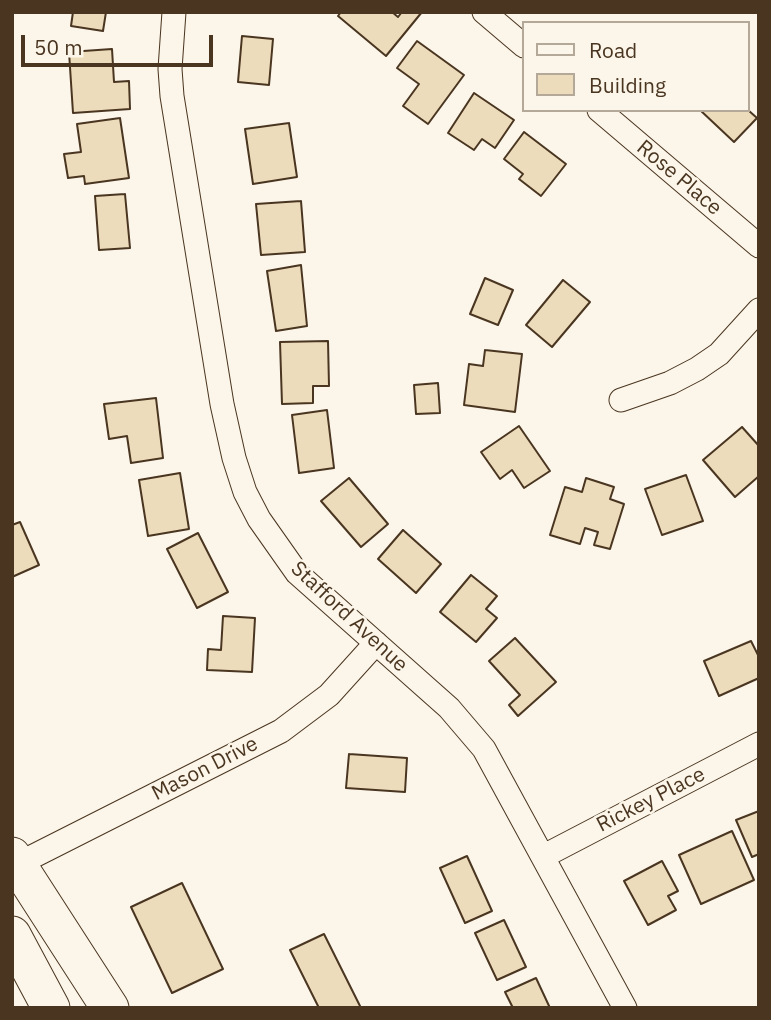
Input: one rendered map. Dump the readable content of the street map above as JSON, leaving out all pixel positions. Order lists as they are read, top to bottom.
{
  "streets": {
    "street": [
      "Rose Place",
      "Stafford Avenue",
      "Mason Drive",
      "Rickey Place"
    ]
  },
  "crossings": [
    ["Stafford Avenue", "Mason Drive"],
    ["Stafford Avenue", "Rickey Place"]
  ],
  "legend": ["Road", "Building"],
  "scale_bar": "50 m"
}
